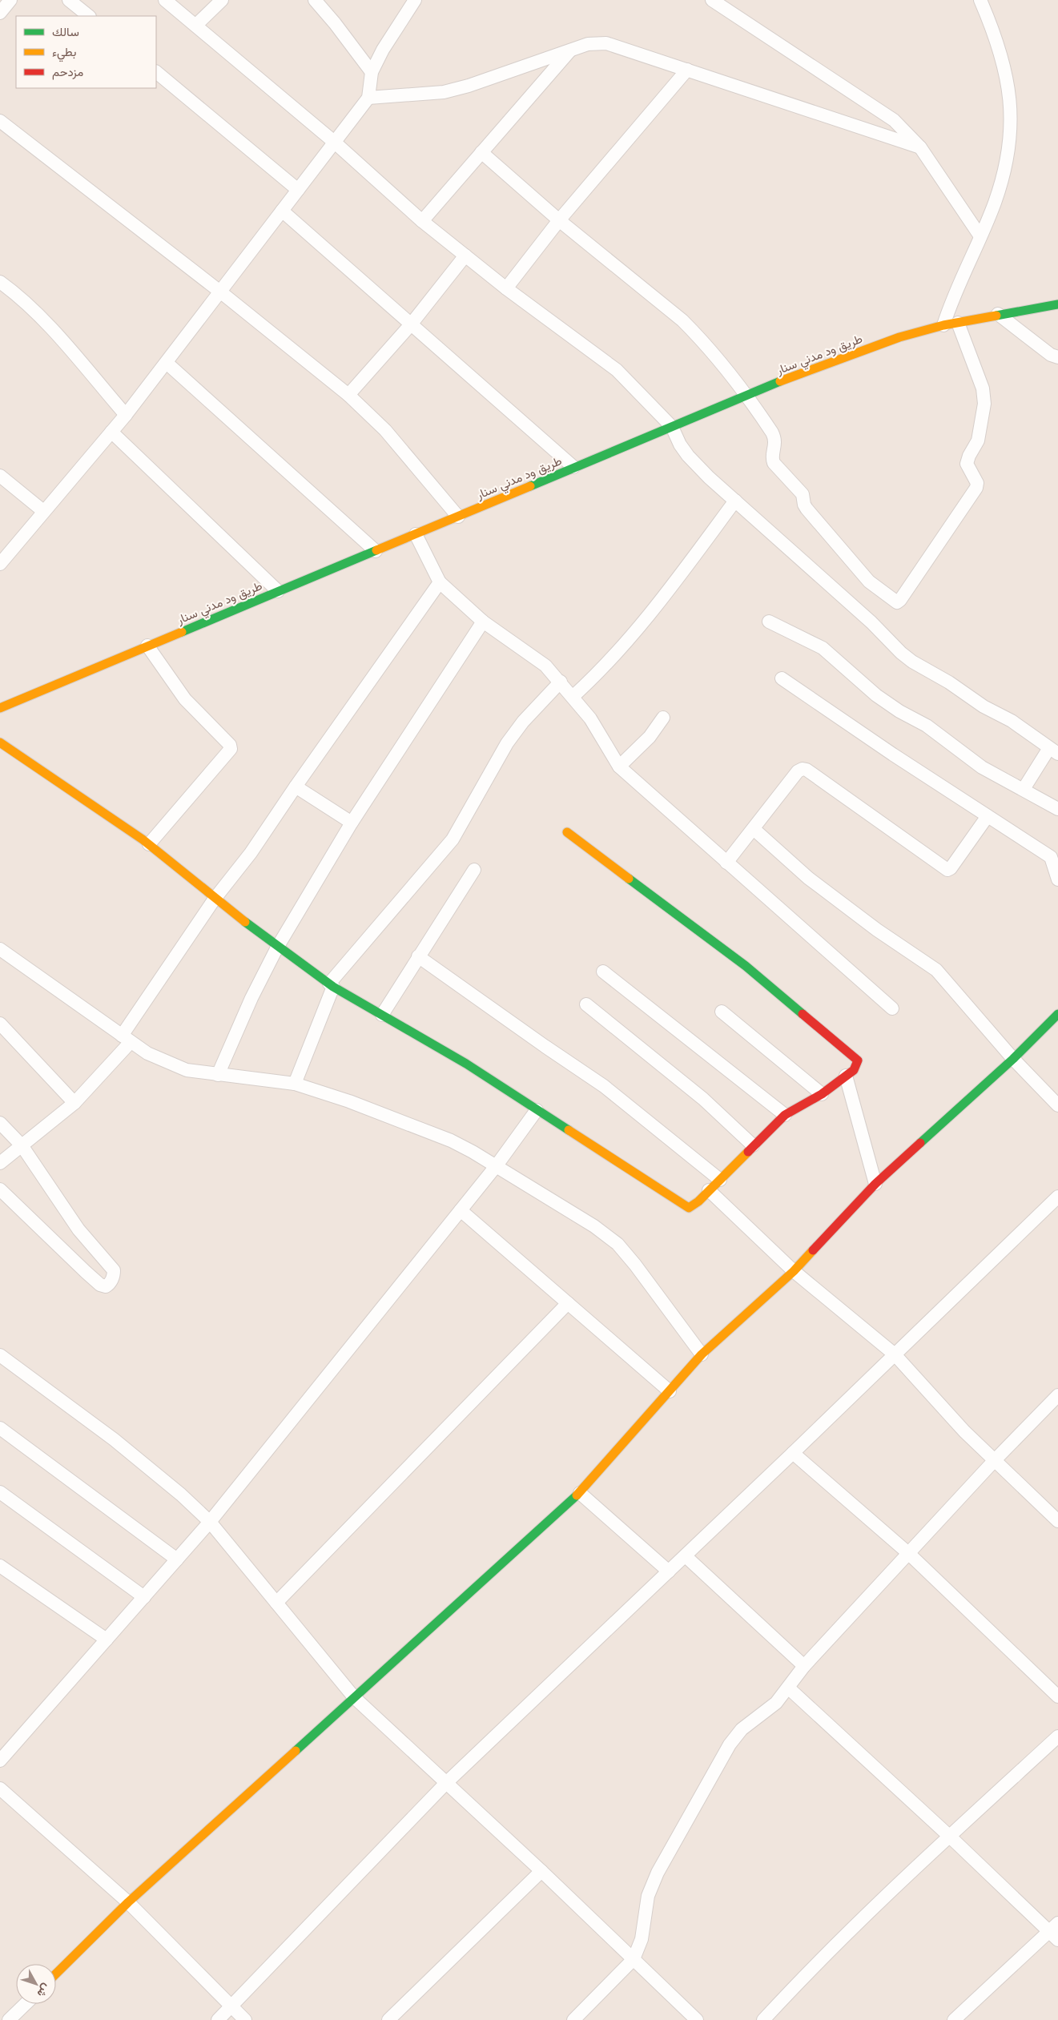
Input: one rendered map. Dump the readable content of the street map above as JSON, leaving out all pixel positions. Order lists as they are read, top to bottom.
{
  "streets": {
    "main road": ["طريق ود مدني سنار"]
  },
  "legend": ["سالك", "بطيء", "مزدحم"],
  "north": "bottom right"
}
